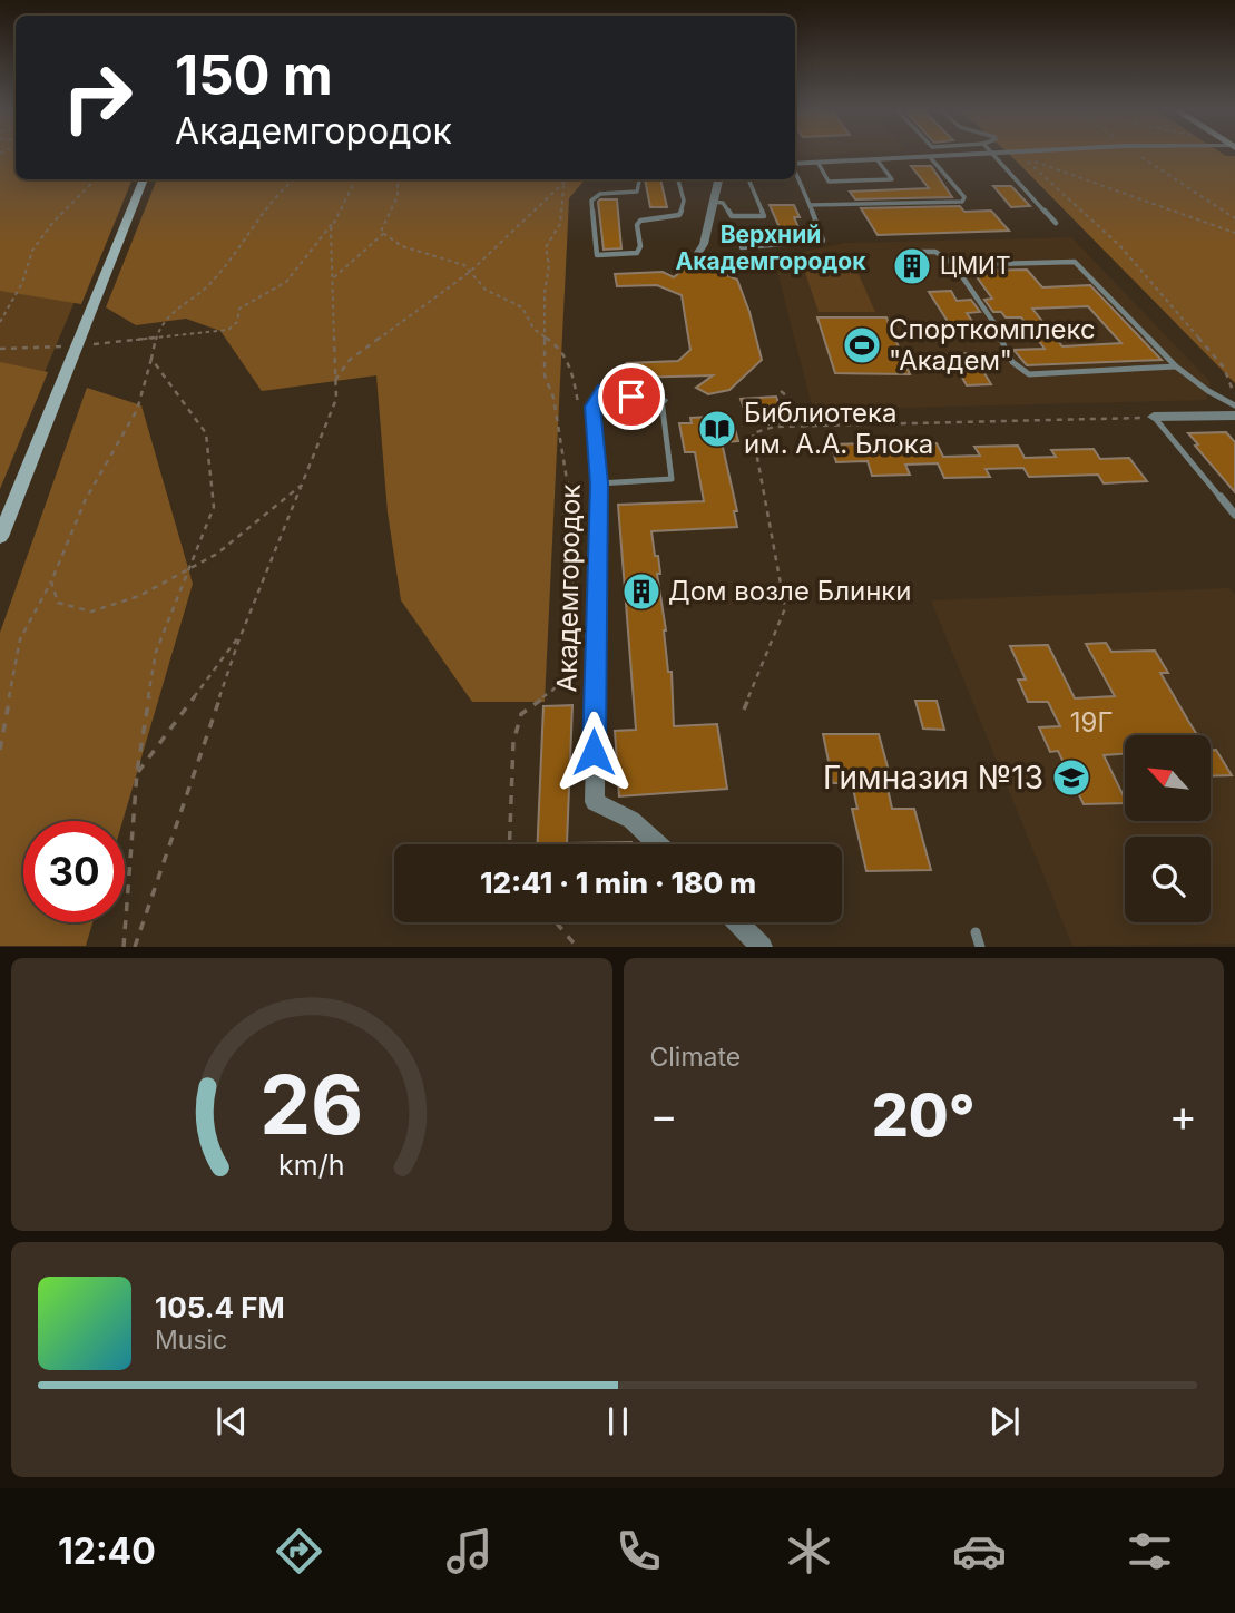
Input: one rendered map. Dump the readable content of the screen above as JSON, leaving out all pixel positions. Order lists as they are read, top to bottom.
{
  "streets": {
    "street": ["Академгородок"]
  },
  "districts": ["Верхний Академгородок"],
  "places": {
    "building": ["ЦМИТ", "Дом возле Блинки"],
    "sports": ["Спорткомплекс \"Академ\""],
    "library": ["Библиотека им. А.А. Блока"],
    "school or university": ["Гимназия №13"]
  },
  "house_numbers": ["19Г"],
  "north": "top left",
  "page": {
    "turn": ["150 m", "Академгородок"],
    "limit": "30",
    "trip": "12:41 · 1 min · 180 m",
    "tile": "Climate",
    "heat": ["−", "20°", "+"],
    "song": ["105.4 FM", "Music"],
    "tabs": "12:40",
    "gauge": ["26", "km/h"]
  }
}
